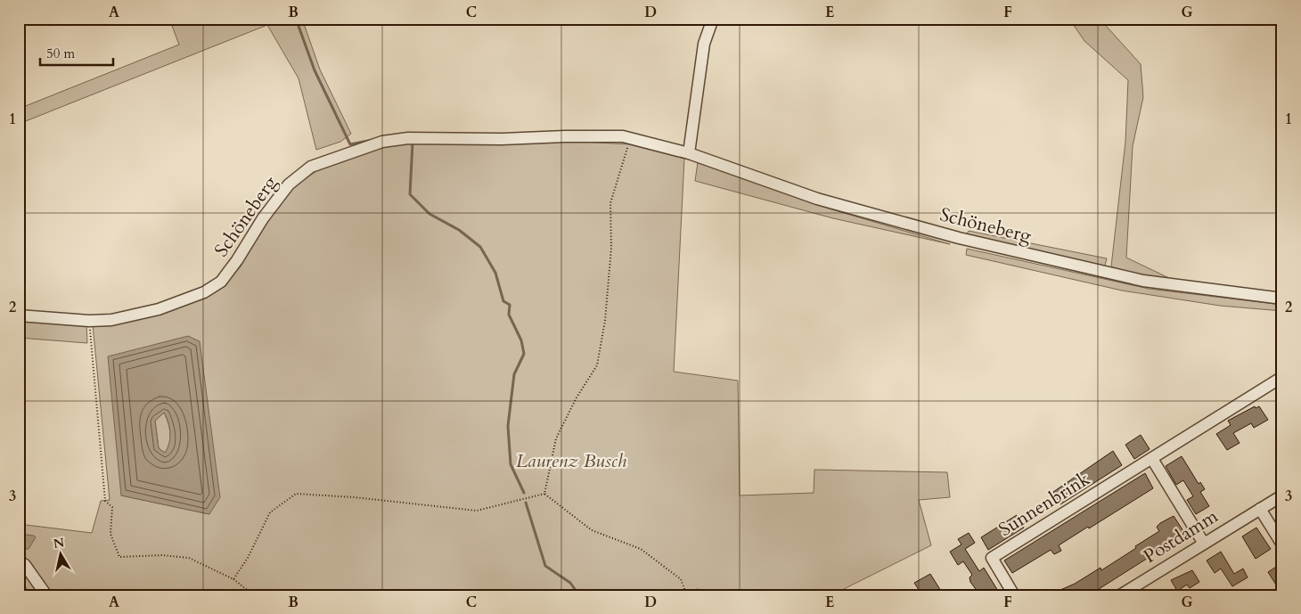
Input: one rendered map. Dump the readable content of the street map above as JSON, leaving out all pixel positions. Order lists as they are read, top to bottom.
{
  "streets": {
    "street": ["Schöneberg", "Sunnenbrink", "Postdamm"]
  },
  "parks": ["Laurenz Busch"],
  "scale_bar": "50 m",
  "north": "top",
  "grid": {
    "columns": [
      "A",
      "B",
      "C",
      "D",
      "E",
      "F",
      "G"
    ],
    "rows": ["1", "2", "3"]
  }
}
